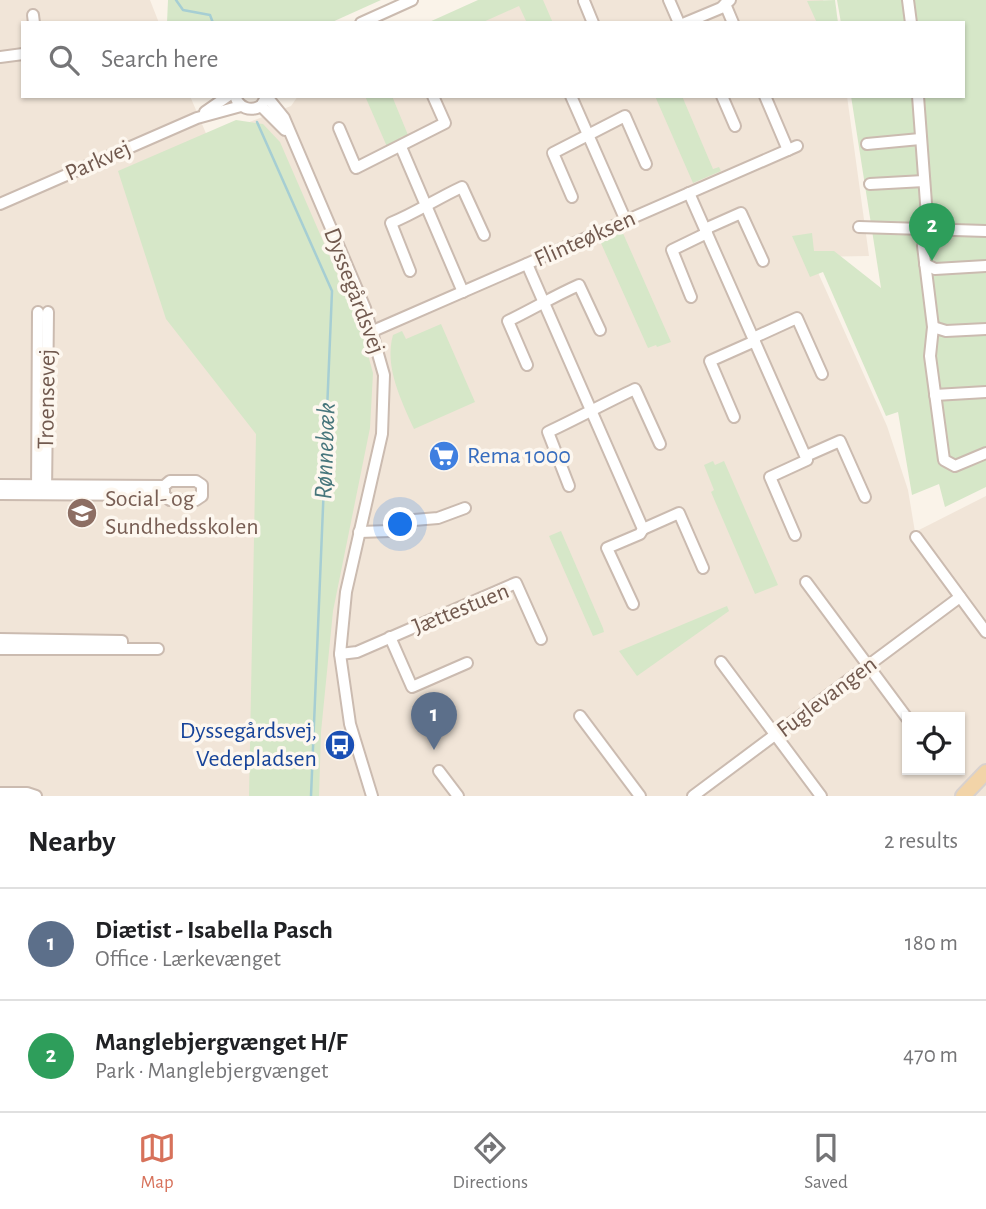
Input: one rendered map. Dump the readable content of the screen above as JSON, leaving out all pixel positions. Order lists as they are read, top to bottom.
{
  "streets": {
    "street": [
      "Parkvej",
      "Flinteøksen",
      "Dyssegårdsvej",
      "Troensevej",
      "Jættestuen",
      "Fuglevangen"
    ]
  },
  "crossings": [
    ["Parkvej", "Dyssegårdsvej"],
    ["Flinteøksen", "Dyssegårdsvej"],
    ["Dyssegårdsvej", "Jættestuen"]
  ],
  "water": ["Rønnebæk"],
  "places": {
    "supermarket": ["Rema 1000"],
    "school or university": ["Social- og Sundhedsskolen"],
    "bus stop": ["Dyssegårdsvej, Vedepladsen"]
  },
  "page": {
    "search": "Search here",
    "pins": ["2", "1"],
    "heading": ["Nearby", "2 results"],
    "list": [
      {
        "mark": "1",
        "name": "Diætist - Isabella Pasch",
        "note": "Office · Lærkevænget",
        "value": "180 m"
      },
      {
        "mark": "2",
        "name": "Manglebjergvænget H/F",
        "note": "Park · Manglebjergvænget",
        "value": "470 m"
      }
    ],
    "nav": ["Map", "Directions", "Saved"]
  }
}
